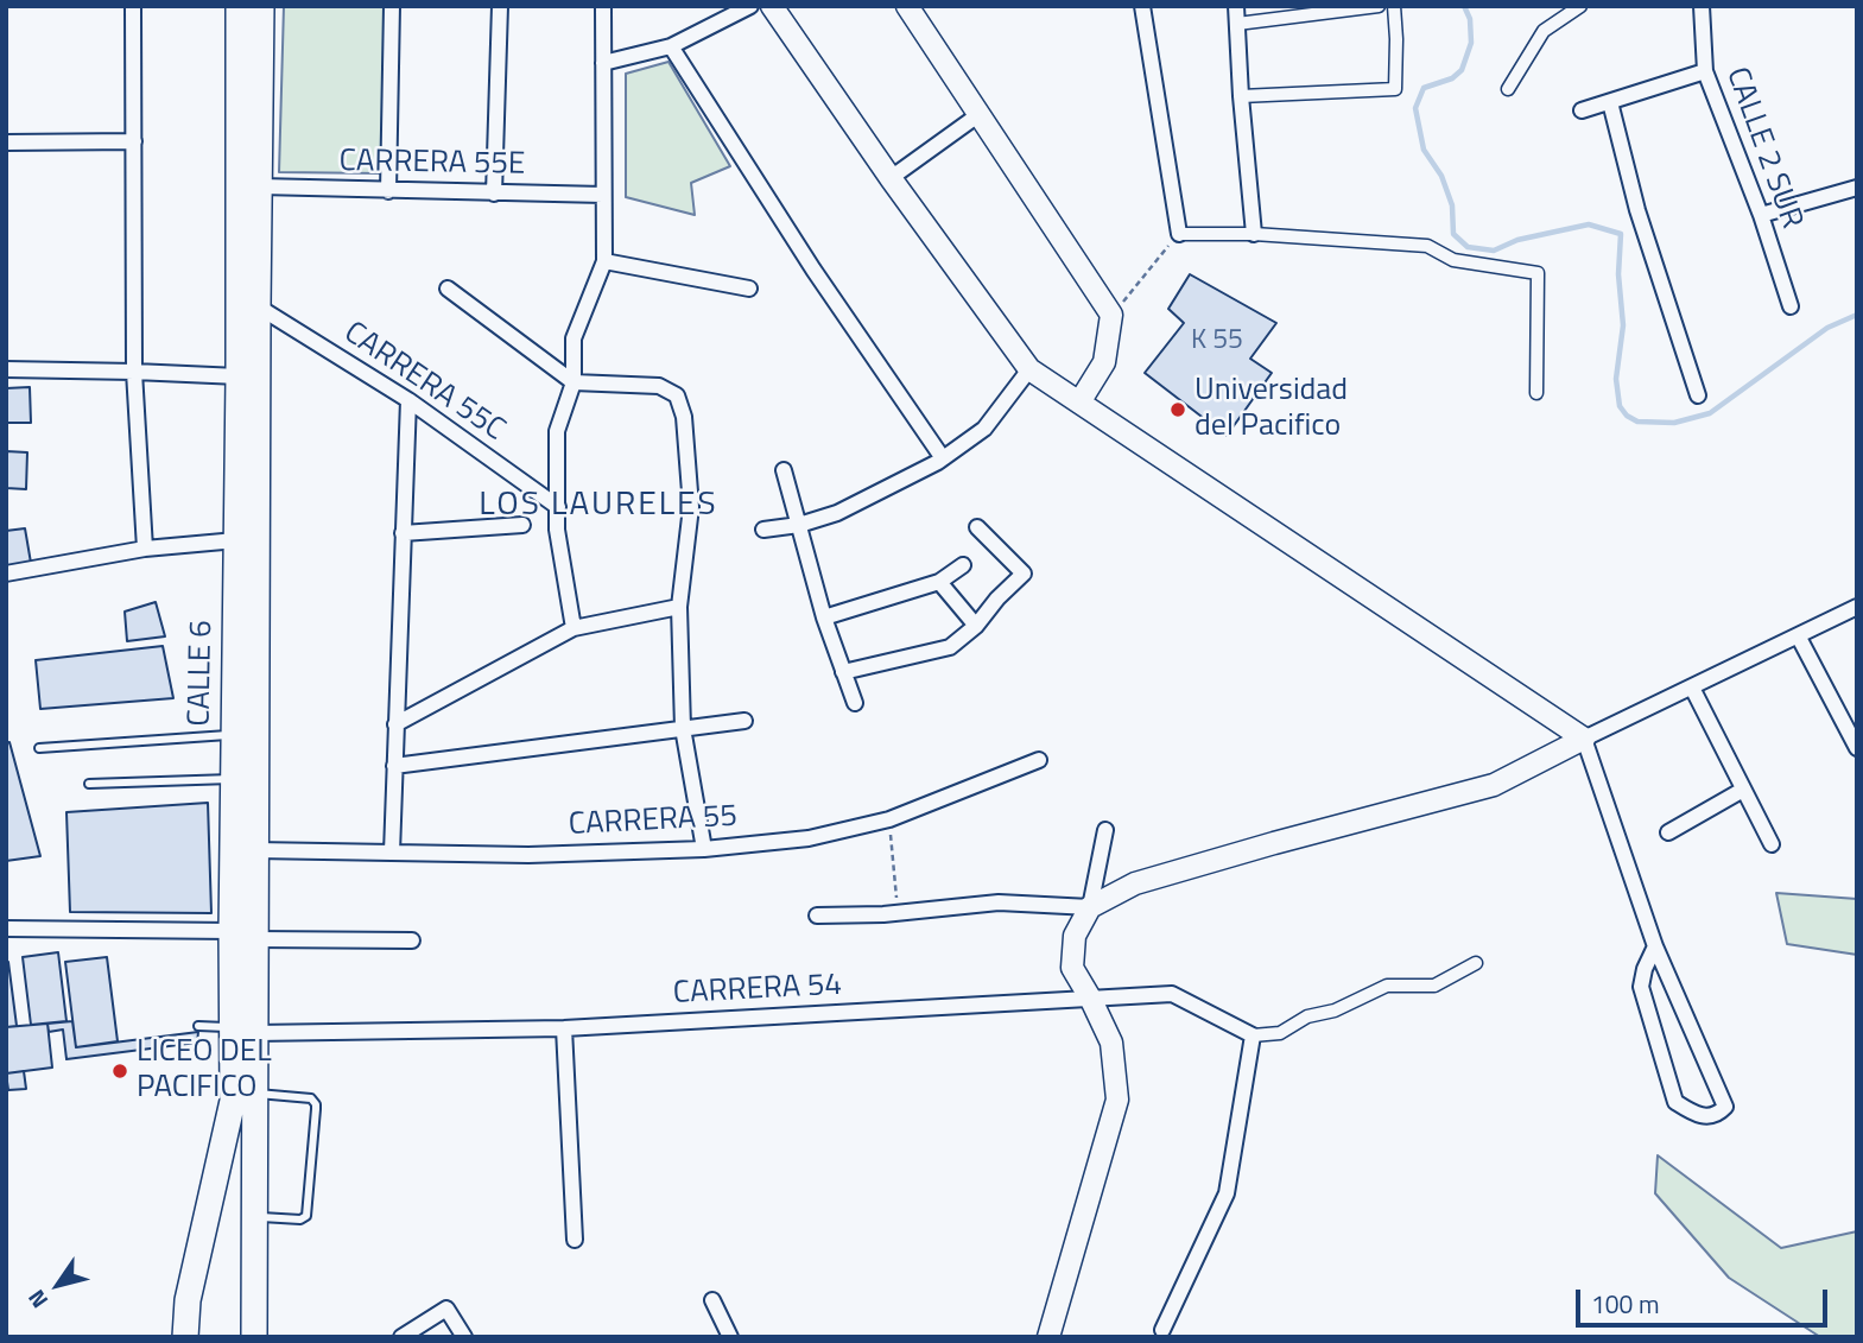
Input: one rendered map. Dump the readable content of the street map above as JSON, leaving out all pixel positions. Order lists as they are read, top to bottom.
{
  "streets": {
    "highway": ["CALLE 6"],
    "street": [
      "CALLE 2 SUR",
      "CARRERA 55E",
      "CARRERA 55C",
      "CARRERA 55",
      "CARRERA 54"
    ]
  },
  "crossings": [
    ["CARRERA 55E", "CALLE 6"],
    ["CARRERA 55C", "CALLE 6"],
    ["CALLE 6", "CARRERA 55"],
    ["CALLE 6", "CARRERA 54"]
  ],
  "districts": ["LOS LAURELES"],
  "places": ["Universidad del Pacifico", "LICEO DEL PACIFICO"],
  "house_numbers": ["K 55"],
  "scale_bar": "100 m",
  "north": "bottom left"
}
